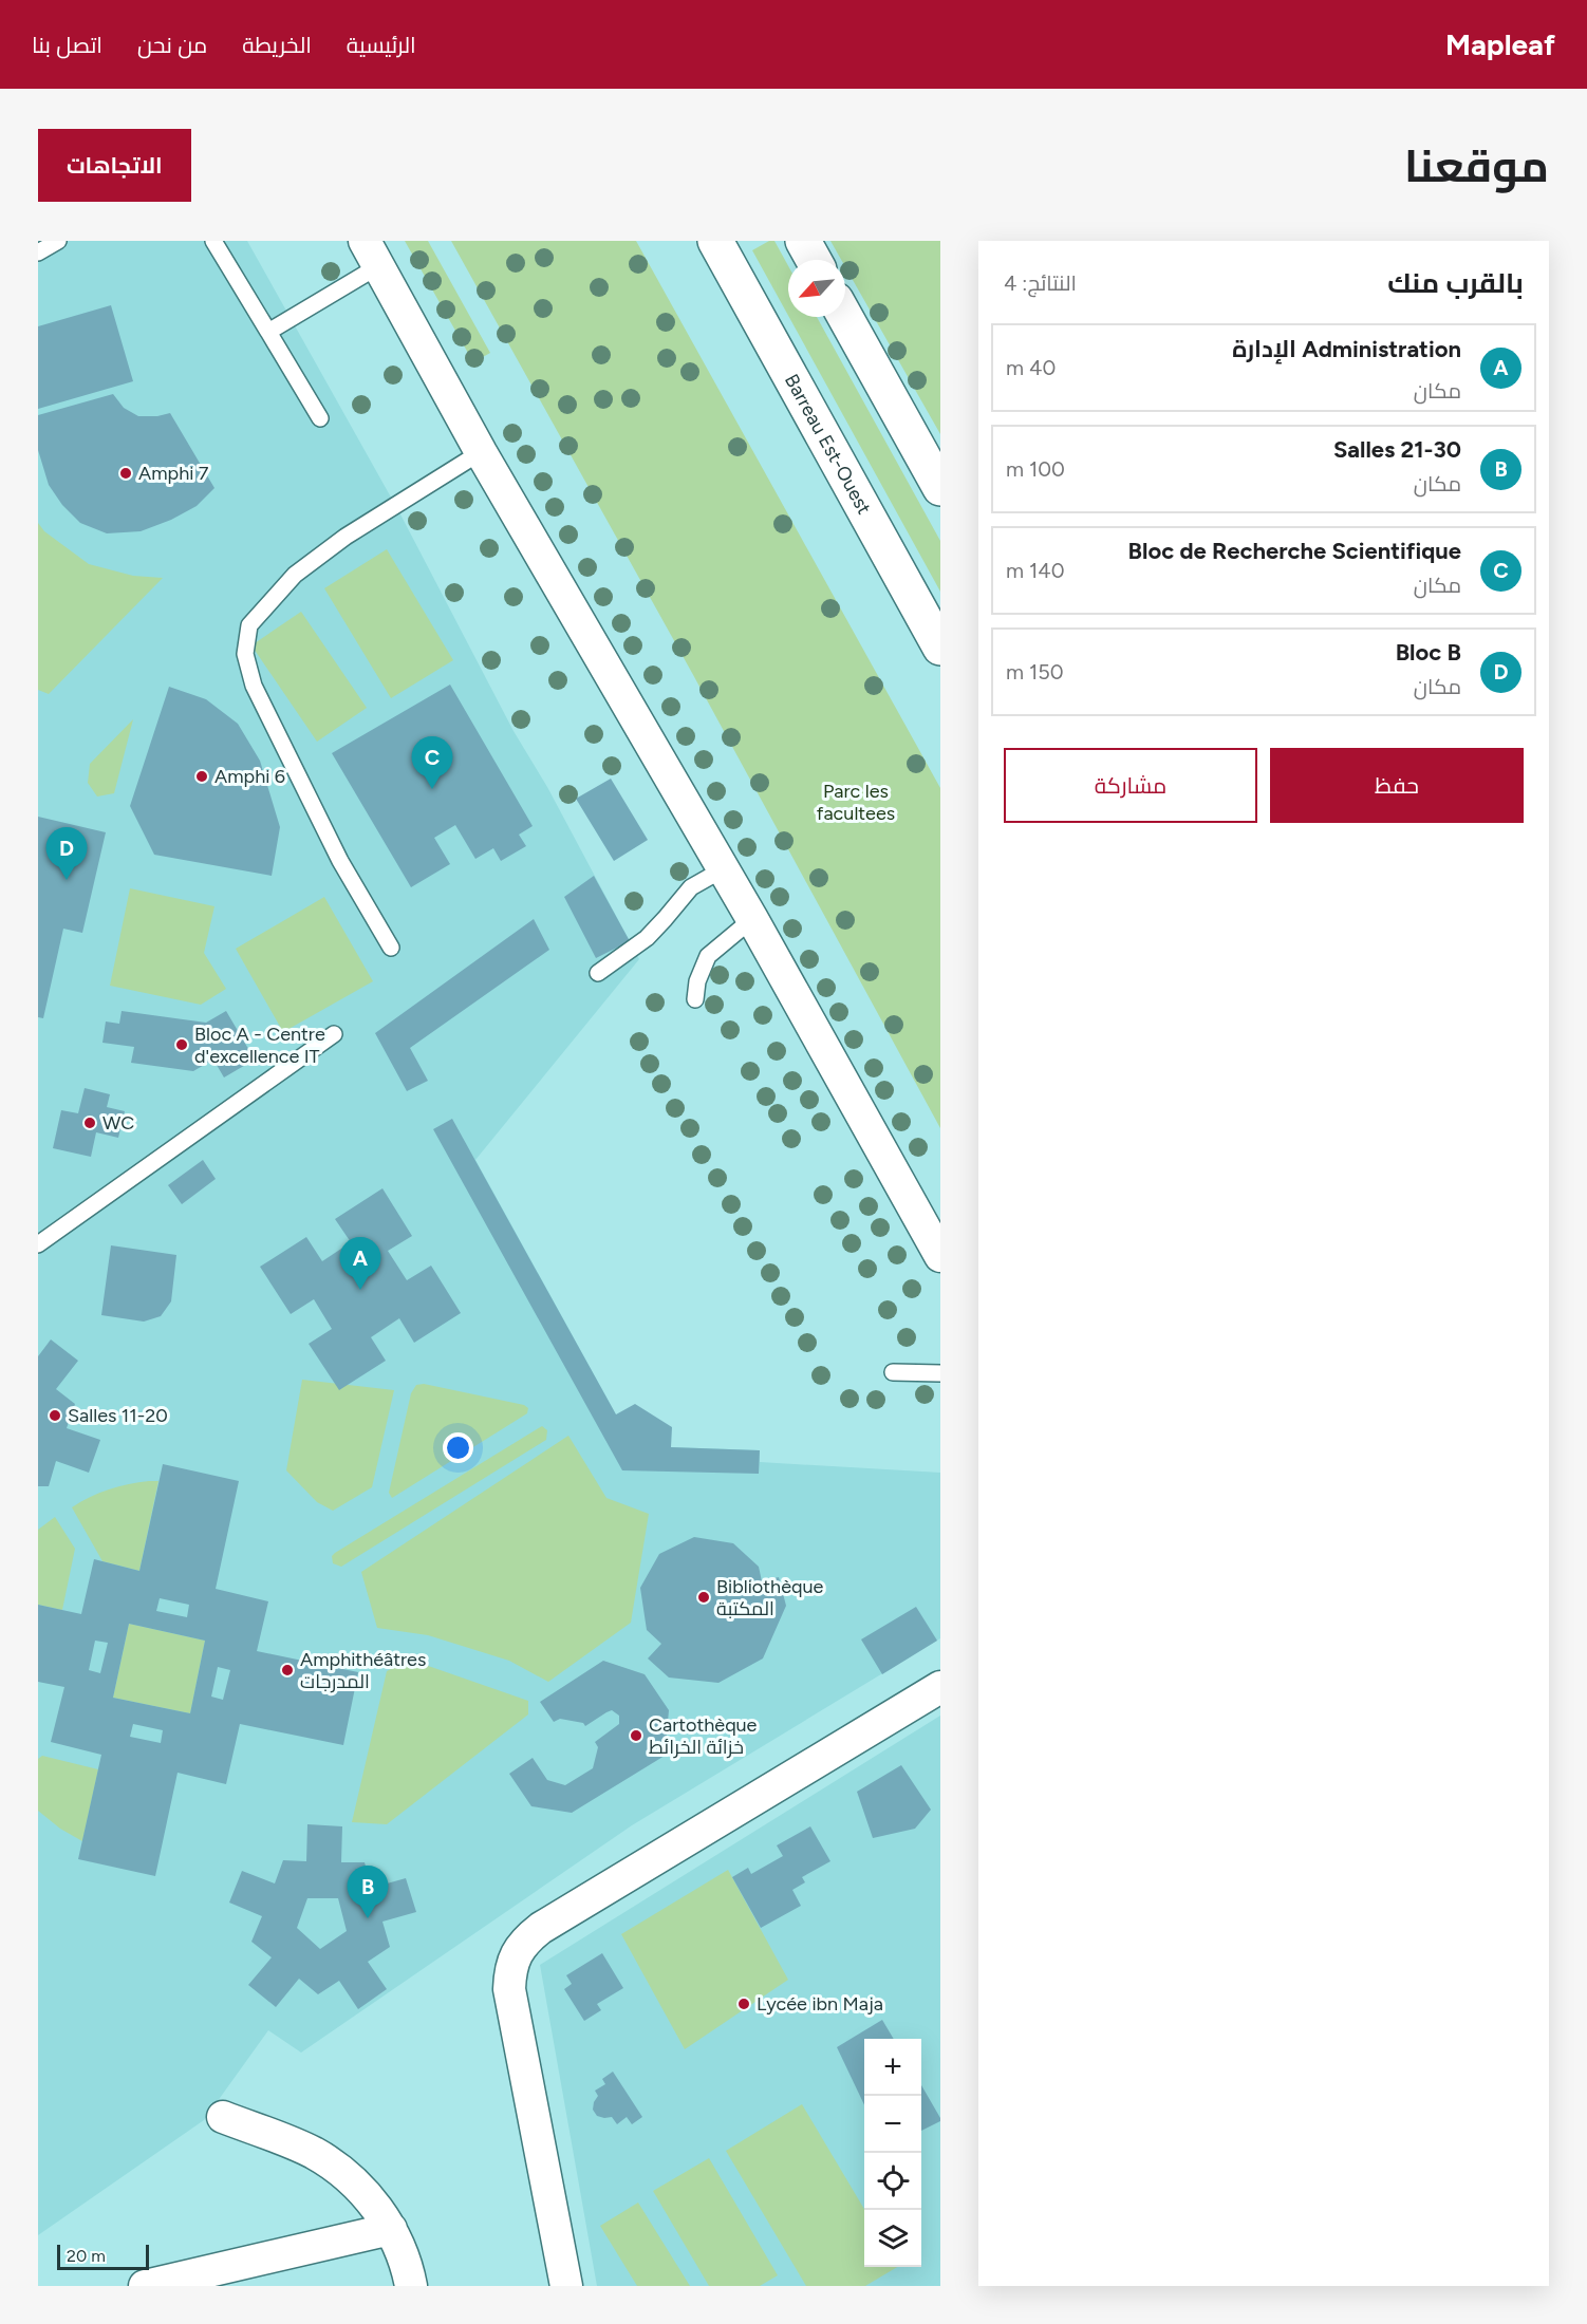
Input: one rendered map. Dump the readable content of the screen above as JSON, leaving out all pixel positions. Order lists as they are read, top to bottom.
{
  "streets": {
    "main road": ["Barreau Est-Ouest"]
  },
  "parks": ["Parc les facultees"],
  "places": [
    "Amphi 7",
    "Amphi 6",
    "Bloc A - Centre d'excellence IT",
    "WC",
    "Salles 11-20",
    "Bibliothèque المكتبة",
    "Amphithéâtres المدرجات",
    "Cartothèque خزائة الخرائط",
    "Lycée ibn Maja"
  ],
  "scale_bar": "20 m",
  "north": "bottom left",
  "page": {
    "header": "Mapleaf",
    "nav": [
      "الرئيسية",
      "الخريطة",
      "من نحن",
      "اتصل بنا"
    ],
    "title": "موقعنا",
    "buttons": [
      "الاتجاهات",
      ["حفظ", "مشاركة"]
    ],
    "heading": ["بالقرب منك", "النتائج: 4"],
    "list": [
      {
        "mark": "A",
        "name": "Administration الإدارة",
        "note": "مكان",
        "value": "40 m"
      },
      {
        "mark": "B",
        "name": "Salles 21-30",
        "note": "مكان",
        "value": "100 m"
      },
      {
        "mark": "C",
        "name": "Bloc de Recherche Scientifique",
        "note": "مكان",
        "value": "140 m"
      },
      {
        "mark": "D",
        "name": "Bloc B",
        "note": "مكان",
        "value": "150 m"
      }
    ],
    "pins": [
      "C",
      "D",
      "A",
      "B"
    ],
    "map_buttons": ["+", "−"],
    "scale": "20 m"
  }
}
